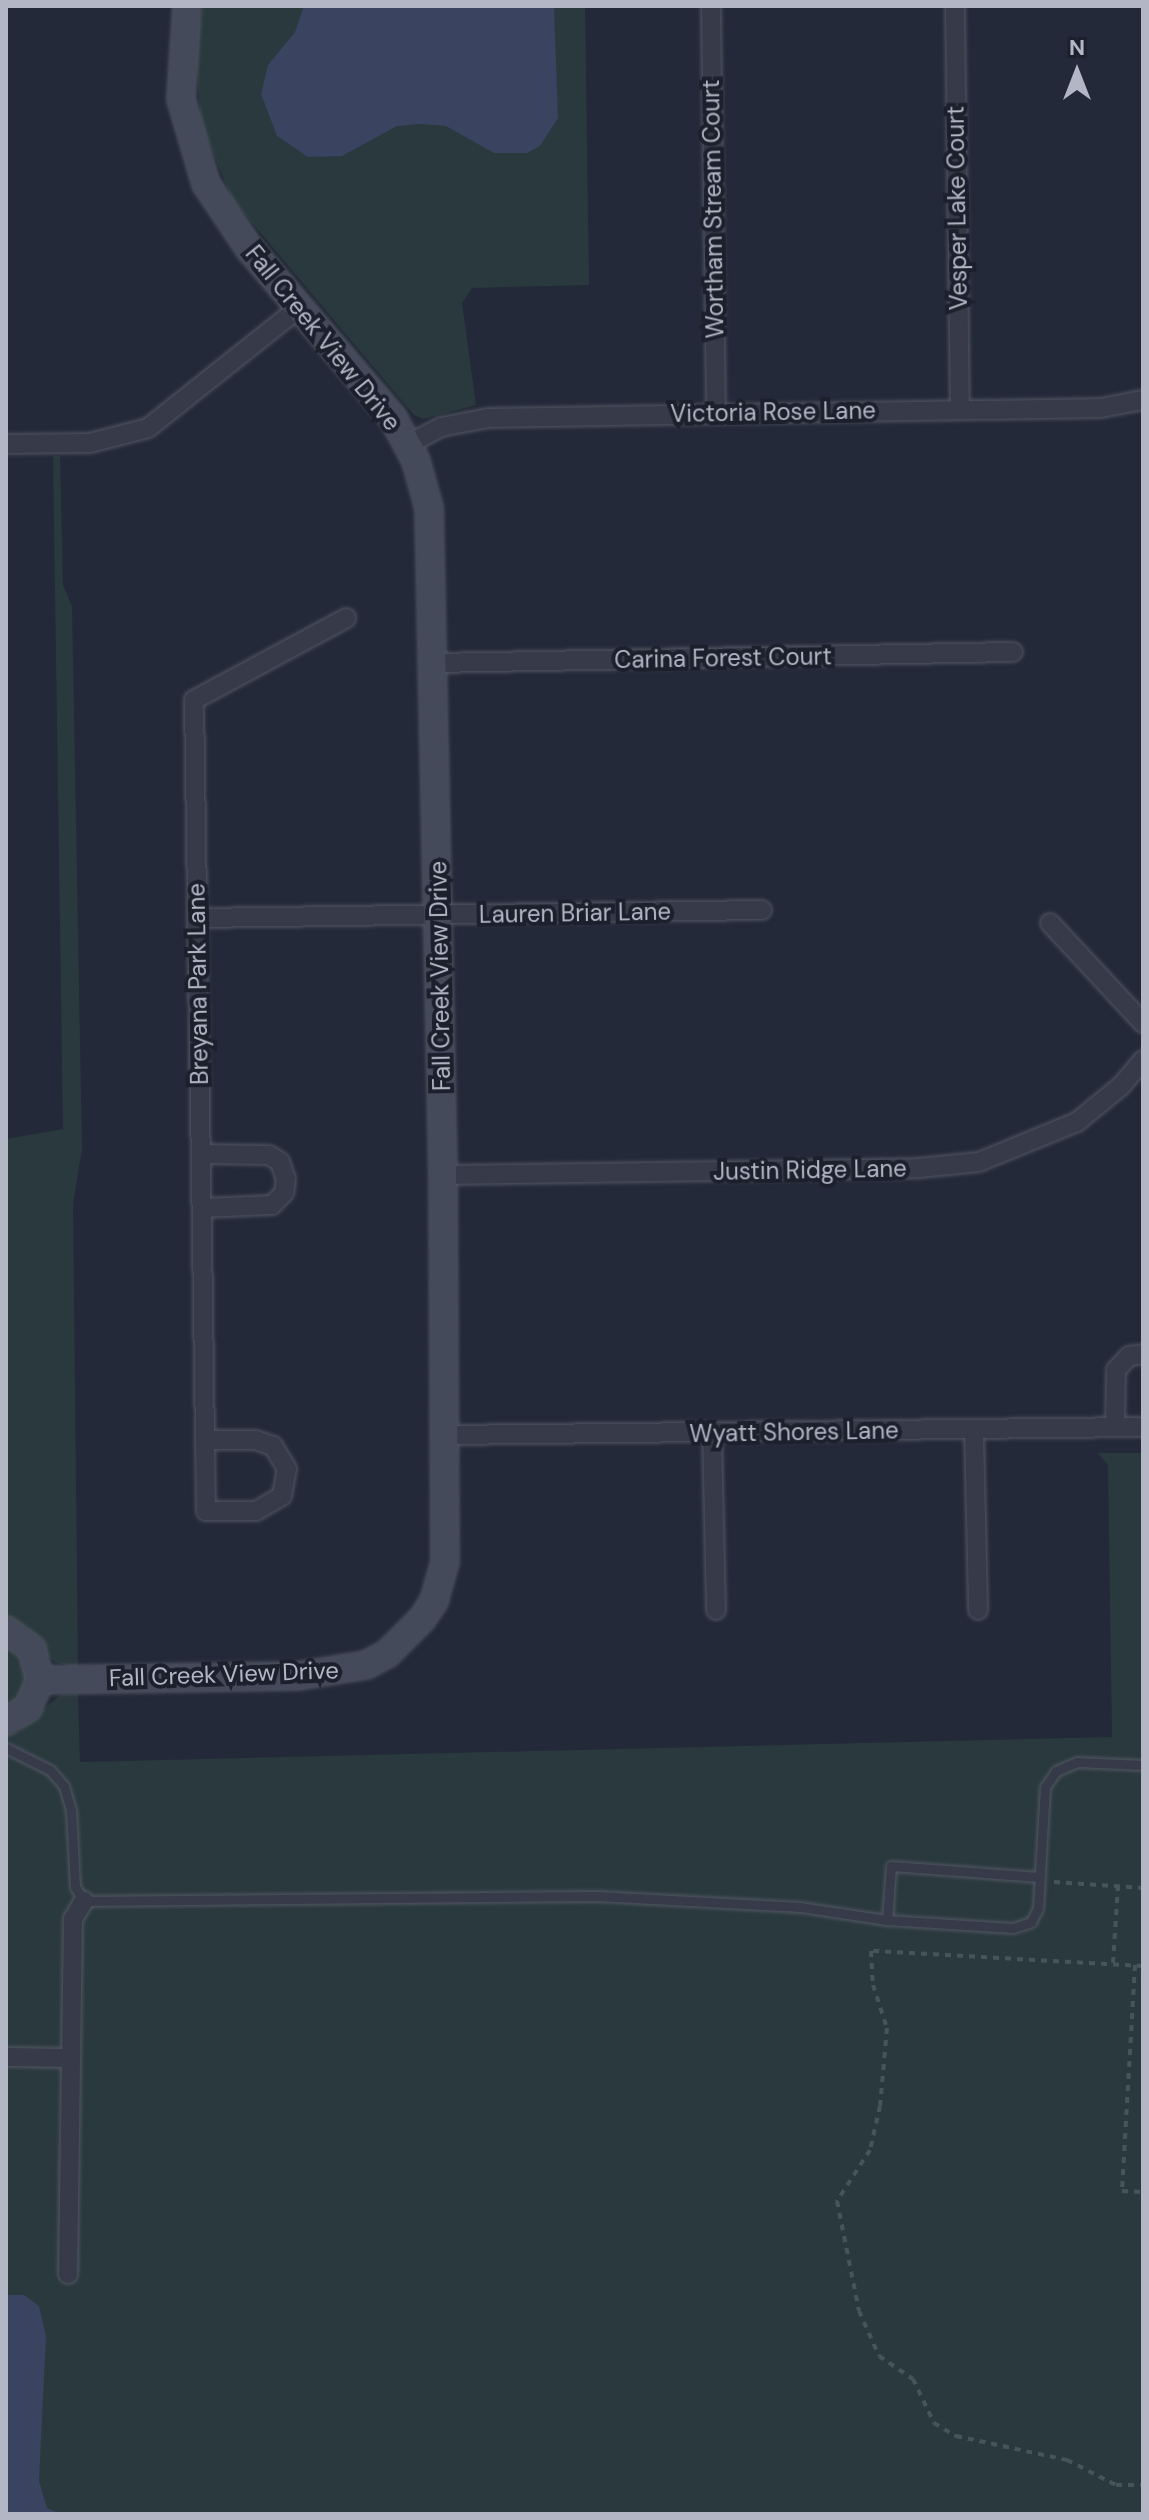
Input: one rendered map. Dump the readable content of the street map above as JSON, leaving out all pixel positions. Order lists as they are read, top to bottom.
{
  "streets": {
    "street": [
      "Vesper Lake Court",
      "Wortham Stream Court",
      "Fall Creek View Drive",
      "Victoria Rose Lane",
      "Carina Forest Court",
      "Lauren Briar Lane",
      "Breyana Park Lane",
      "Justin Ridge Lane",
      "Wyatt Shores Lane"
    ]
  },
  "crossings": [
    ["Vesper Lake Court", "Victoria Rose Lane"],
    ["Wortham Stream Court", "Victoria Rose Lane"],
    ["Fall Creek View Drive", "Victoria Rose Lane"],
    ["Fall Creek View Drive", "Carina Forest Court"],
    ["Fall Creek View Drive", "Lauren Briar Lane"],
    ["Fall Creek View Drive", "Justin Ridge Lane"],
    ["Fall Creek View Drive", "Wyatt Shores Lane"],
    ["Lauren Briar Lane", "Breyana Park Lane"]
  ],
  "north": "top"
}
